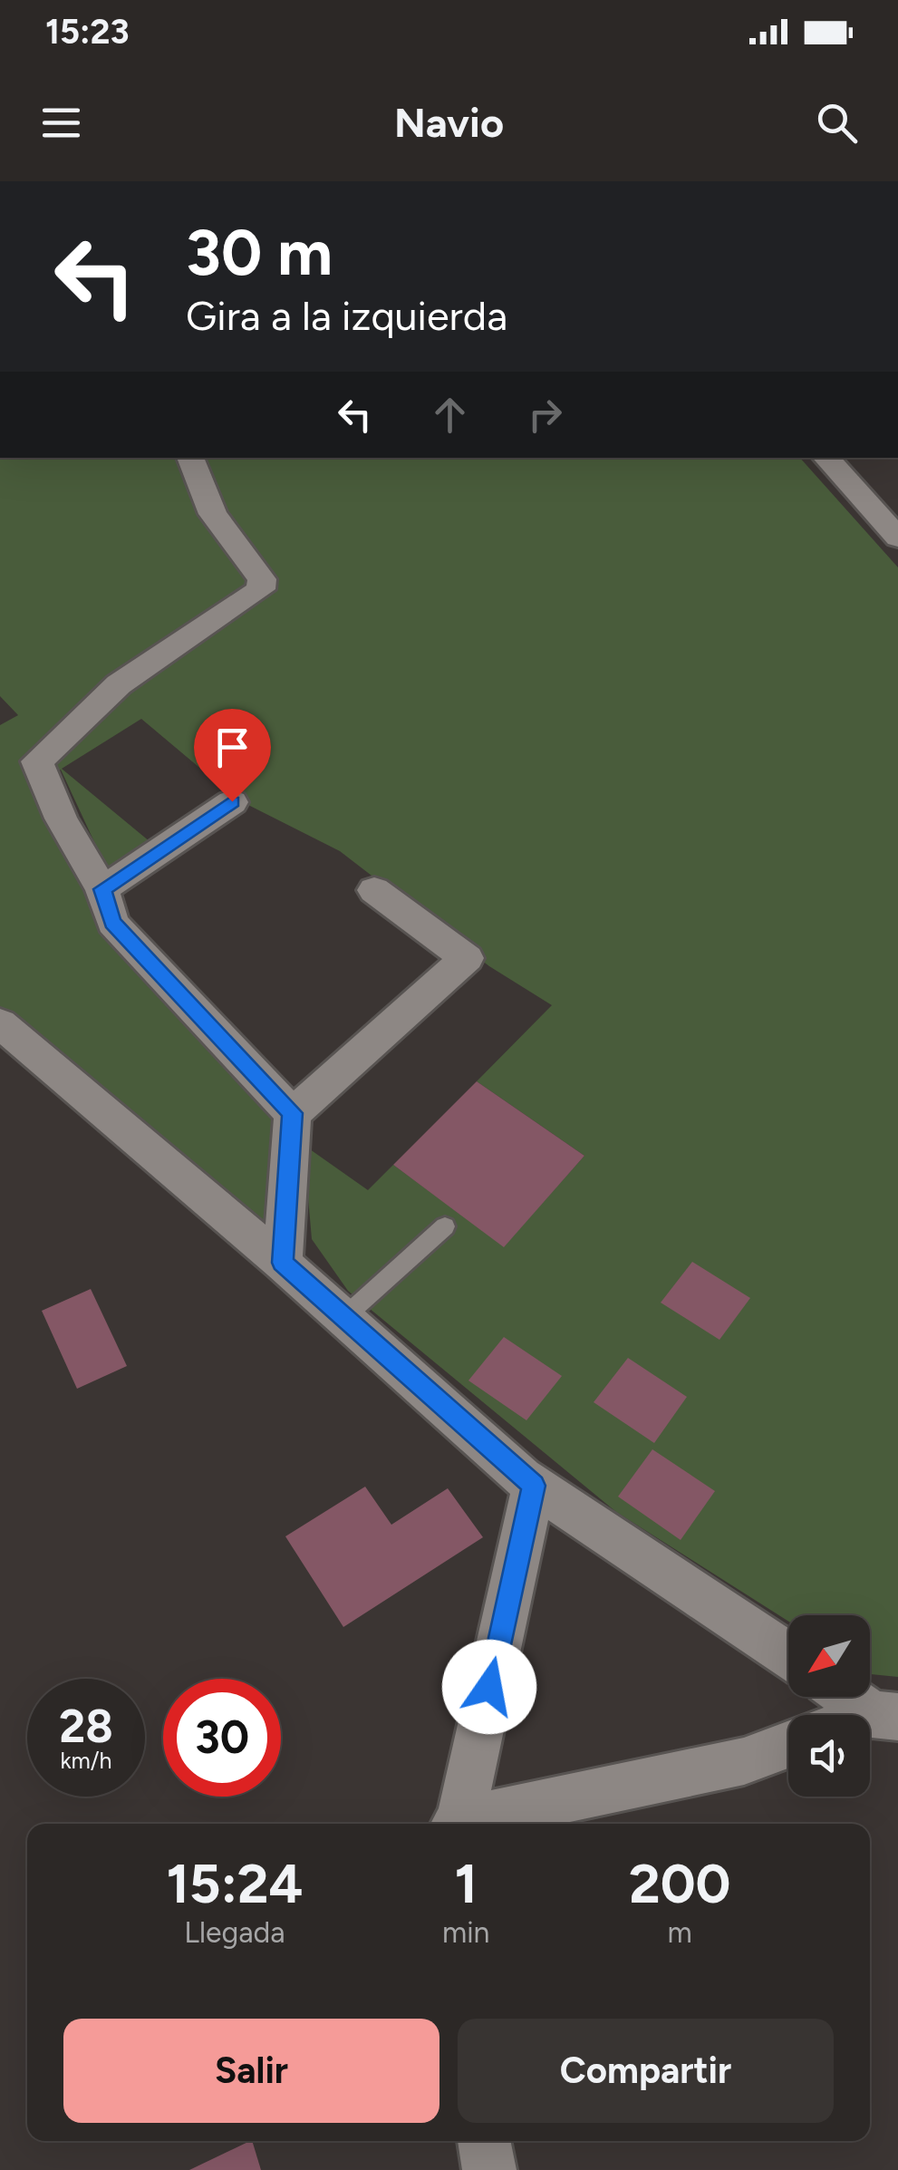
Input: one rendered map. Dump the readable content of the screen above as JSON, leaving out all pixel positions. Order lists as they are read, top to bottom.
{
  "north": "bottom left",
  "page": {
    "status": "15:23",
    "header": "Navio",
    "turn": ["30 m", "Gira a la izquierda"],
    "speed": "28 km/h",
    "limit": "30",
    "eta": [
      "15:24",
      "Llegada",
      "1",
      "min",
      "200",
      "m"
    ],
    "buttons": ["Salir", "Compartir"]
  }
}
